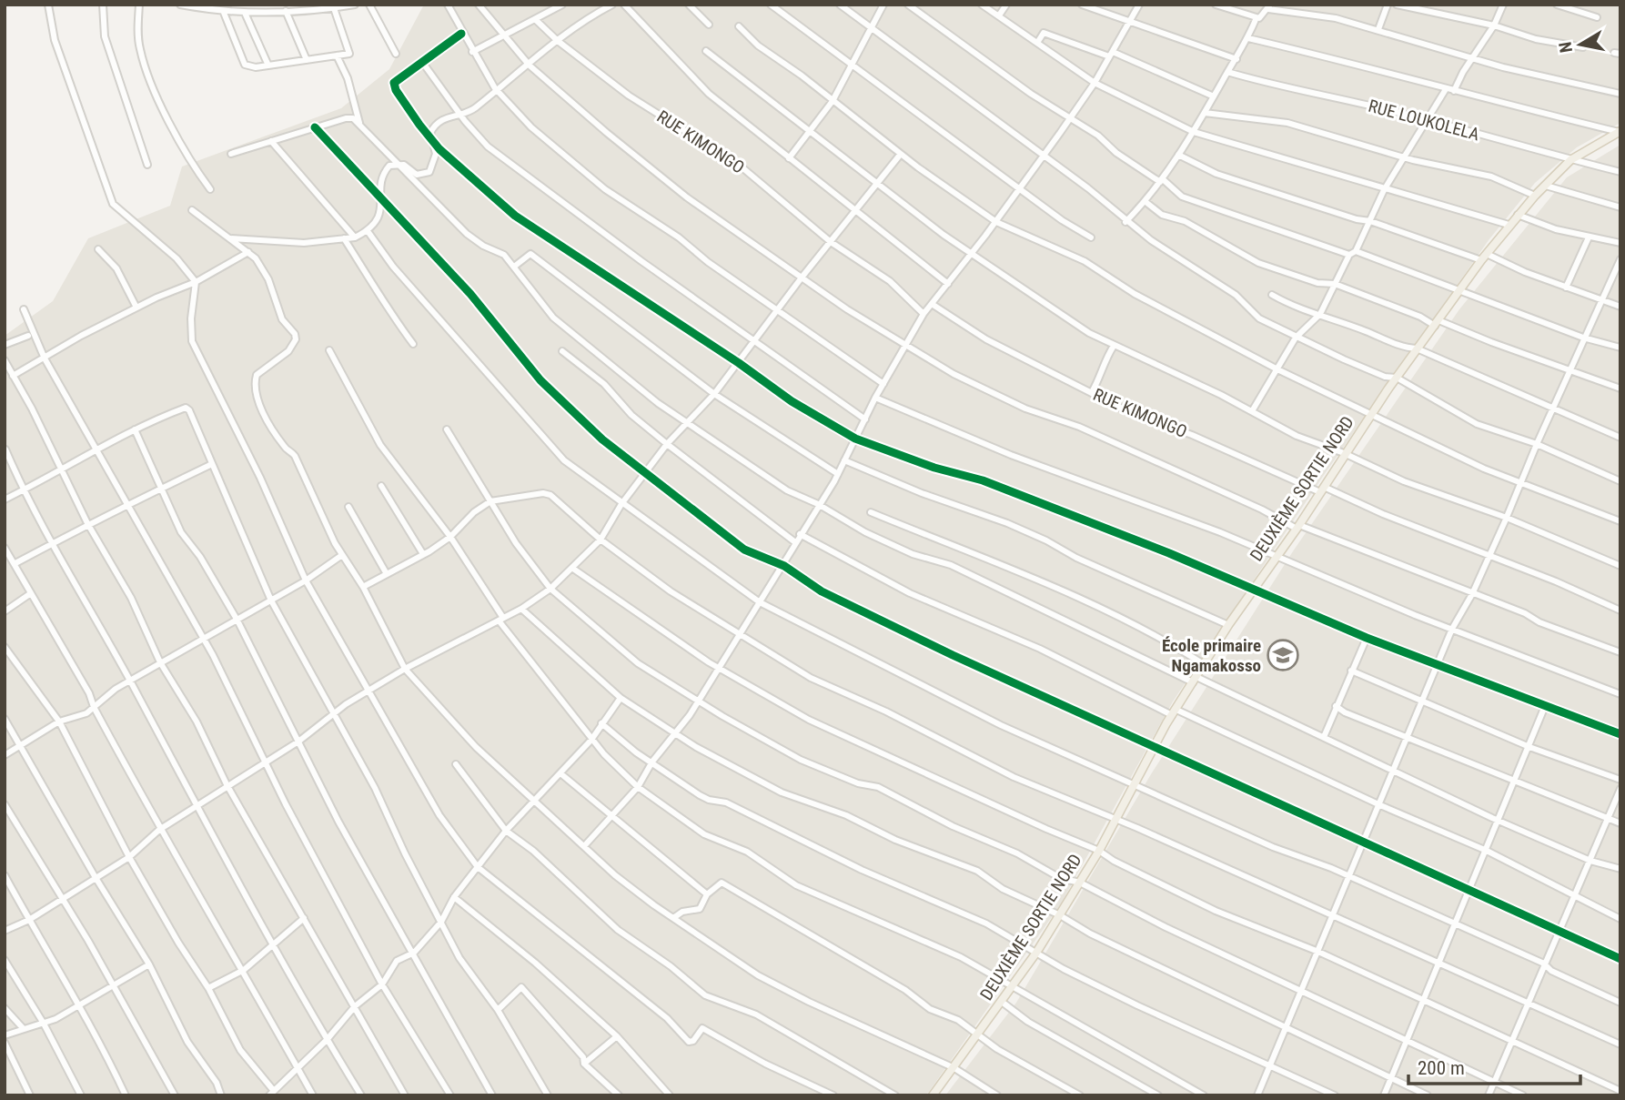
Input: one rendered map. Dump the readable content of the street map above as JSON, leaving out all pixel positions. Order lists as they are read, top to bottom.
{
  "streets": {
    "main road": ["DEUXIÈME SORTIE NORD"],
    "street": ["RUE LOUKOLELA", "RUE KIMONGO"]
  },
  "crossings": [
    ["RUE LOUKOLELA", "DEUXIÈME SORTIE NORD"],
    ["RUE KIMONGO", "DEUXIÈME SORTIE NORD"]
  ],
  "places": {
    "school or university": ["École primaire Ngamakosso"]
  },
  "scale_bar": "200 m",
  "north": "left"
}
